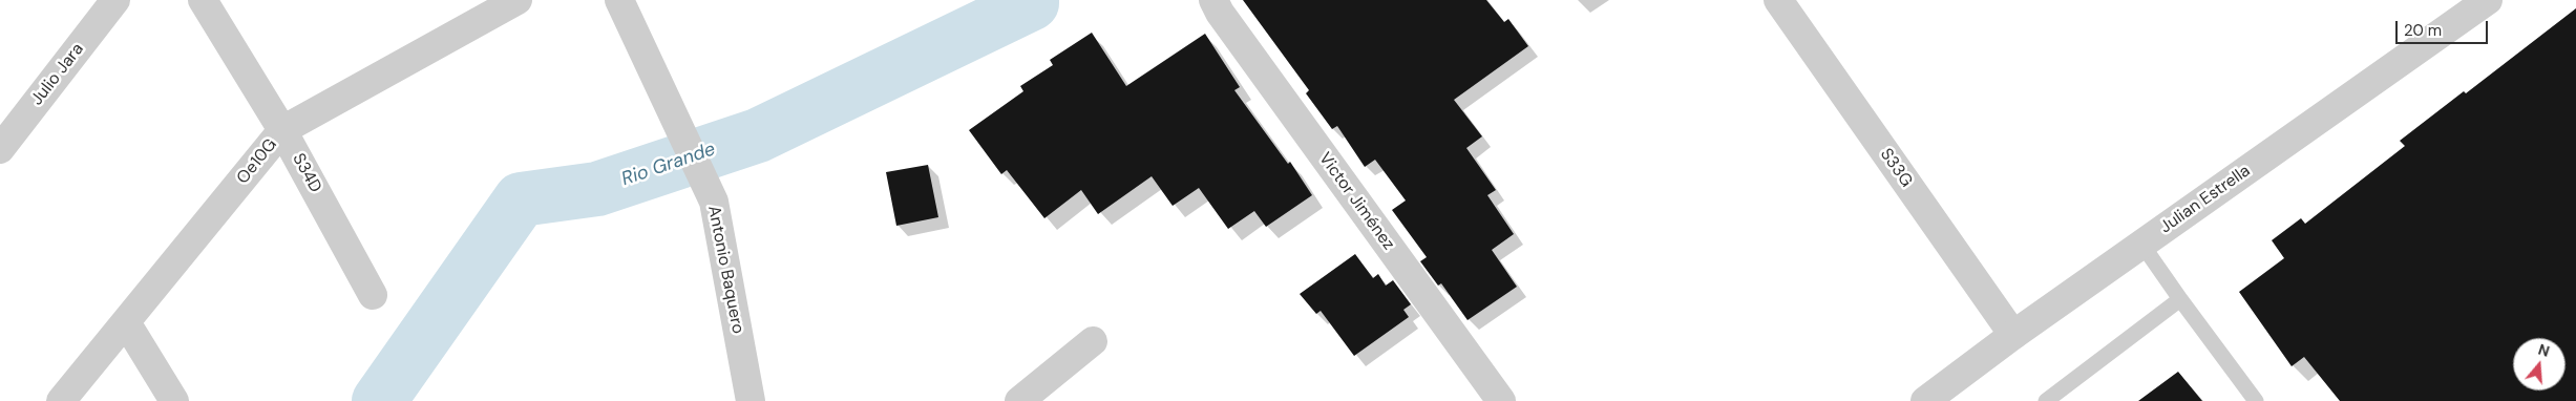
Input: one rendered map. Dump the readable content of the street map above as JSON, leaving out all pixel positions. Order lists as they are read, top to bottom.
{
  "streets": {
    "street": [
      "Julio Jara",
      "Oe10G",
      "S33G",
      "S34D",
      "Julian Estrella",
      "Victor Jiménez",
      "Antonio Baquero"
    ]
  },
  "crossings": [
    ["Oe10G", "S34D"],
    ["S33G", "Julian Estrella"]
  ],
  "water": ["Rio Grande"],
  "scale_bar": "20 m",
  "north": "top"
}
